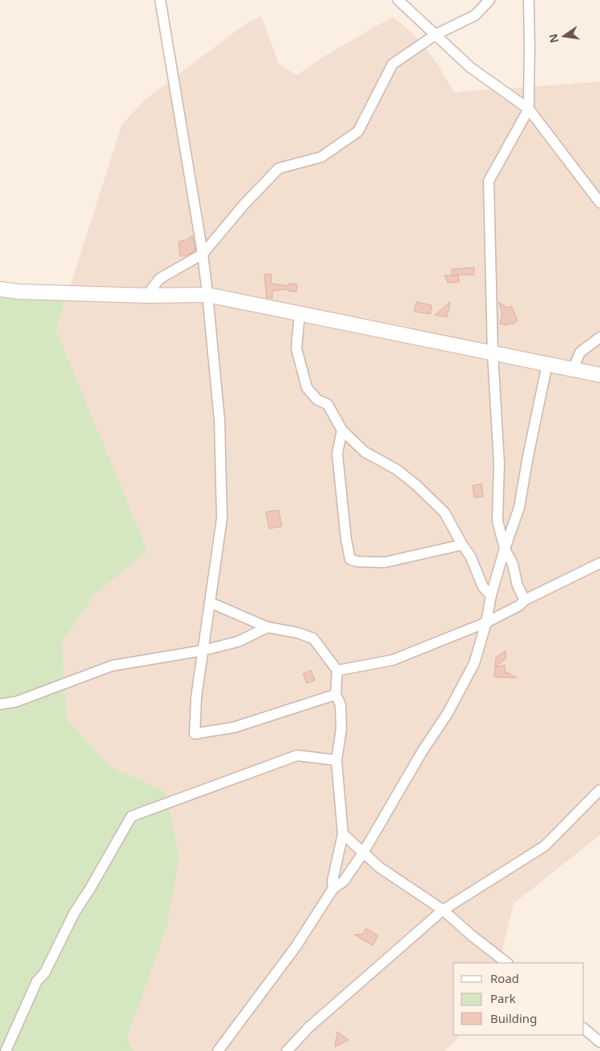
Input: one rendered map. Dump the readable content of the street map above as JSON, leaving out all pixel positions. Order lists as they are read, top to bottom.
{
  "legend": ["Road", "Park", "Building"],
  "north": "left"
}
